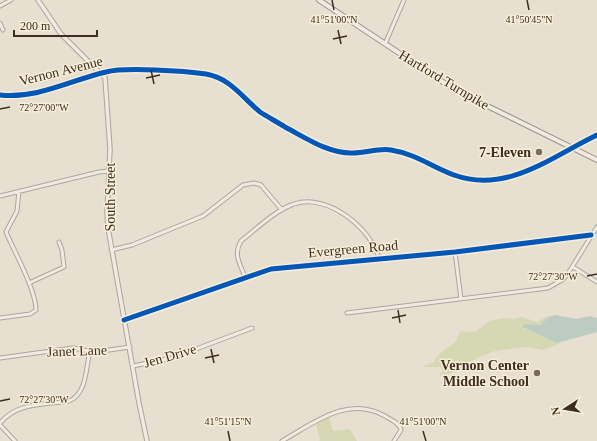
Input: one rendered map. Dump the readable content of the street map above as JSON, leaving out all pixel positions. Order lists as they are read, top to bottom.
{
  "streets": {
    "main road": ["Hartford Turnpike"],
    "street": [
      "Vernon Avenue",
      "South Street",
      "Evergreen Road",
      "Janet Lane",
      "Jen Drive"
    ]
  },
  "crossings": [
    ["Vernon Avenue", "Hartford Turnpike"],
    ["Vernon Avenue", "South Street"],
    ["South Street", "Evergreen Road"],
    ["South Street", "Janet Lane"],
    ["South Street", "Jen Drive"]
  ],
  "places": ["7-Eleven", "Vernon Center Middle School"],
  "scale_bar": "200 m",
  "north": "left",
  "coordinates": [
    "41°51'00\"N",
    "41°50'45\"N",
    "72°27'00\"W",
    "72°27'30\"W",
    "41°51'15\"N"
  ]
}
